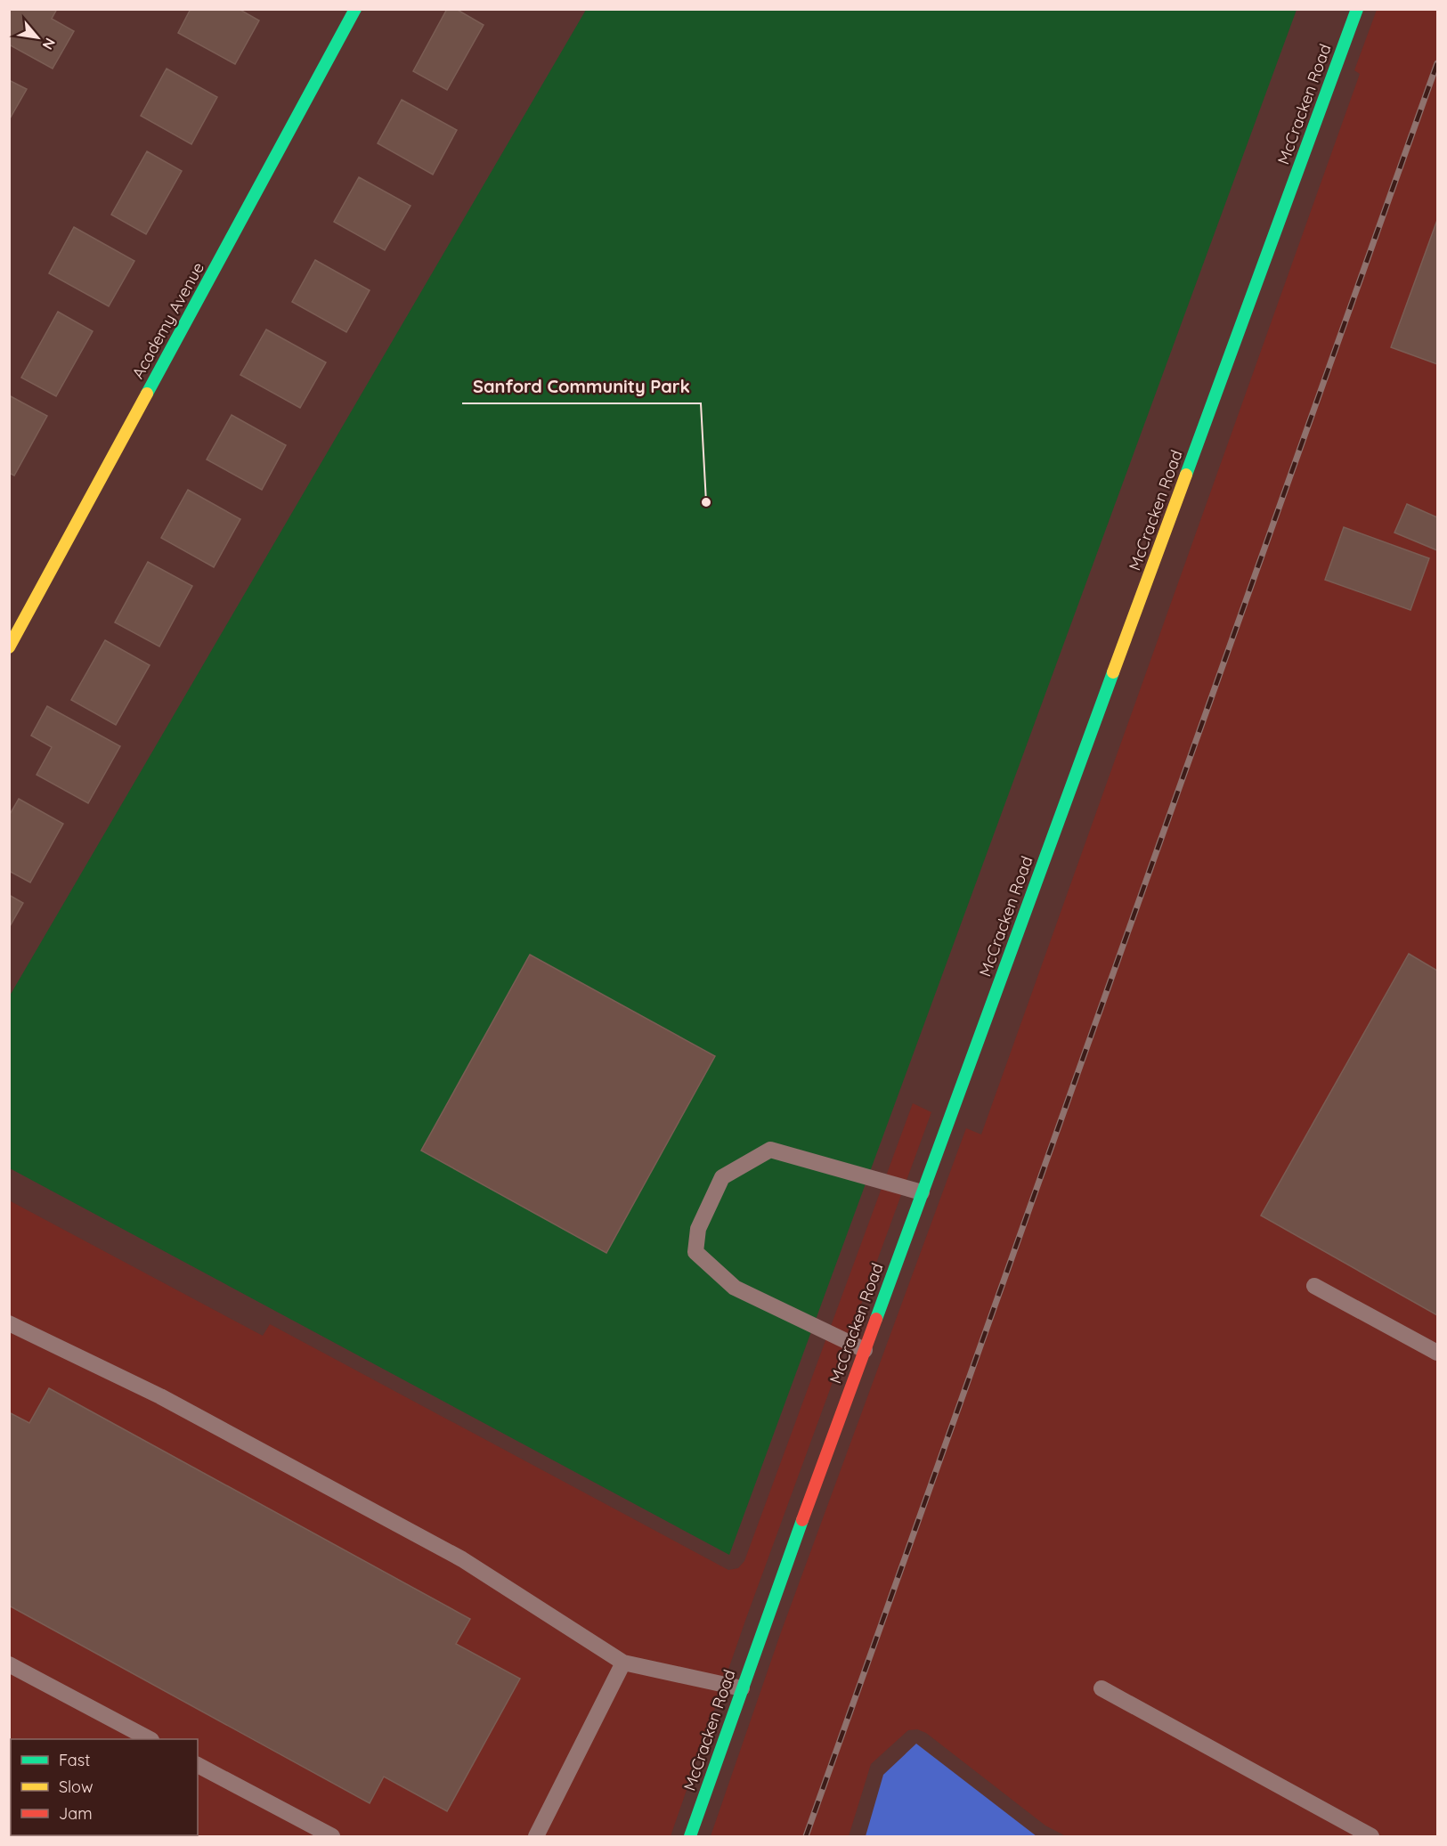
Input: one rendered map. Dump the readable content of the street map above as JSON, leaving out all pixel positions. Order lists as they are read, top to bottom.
{
  "streets": {
    "street": ["McCracken Road", "Academy Avenue"]
  },
  "places": ["Sanford Community Park"],
  "legend": ["Fast", "Slow", "Jam"],
  "north": "bottom right"
}
